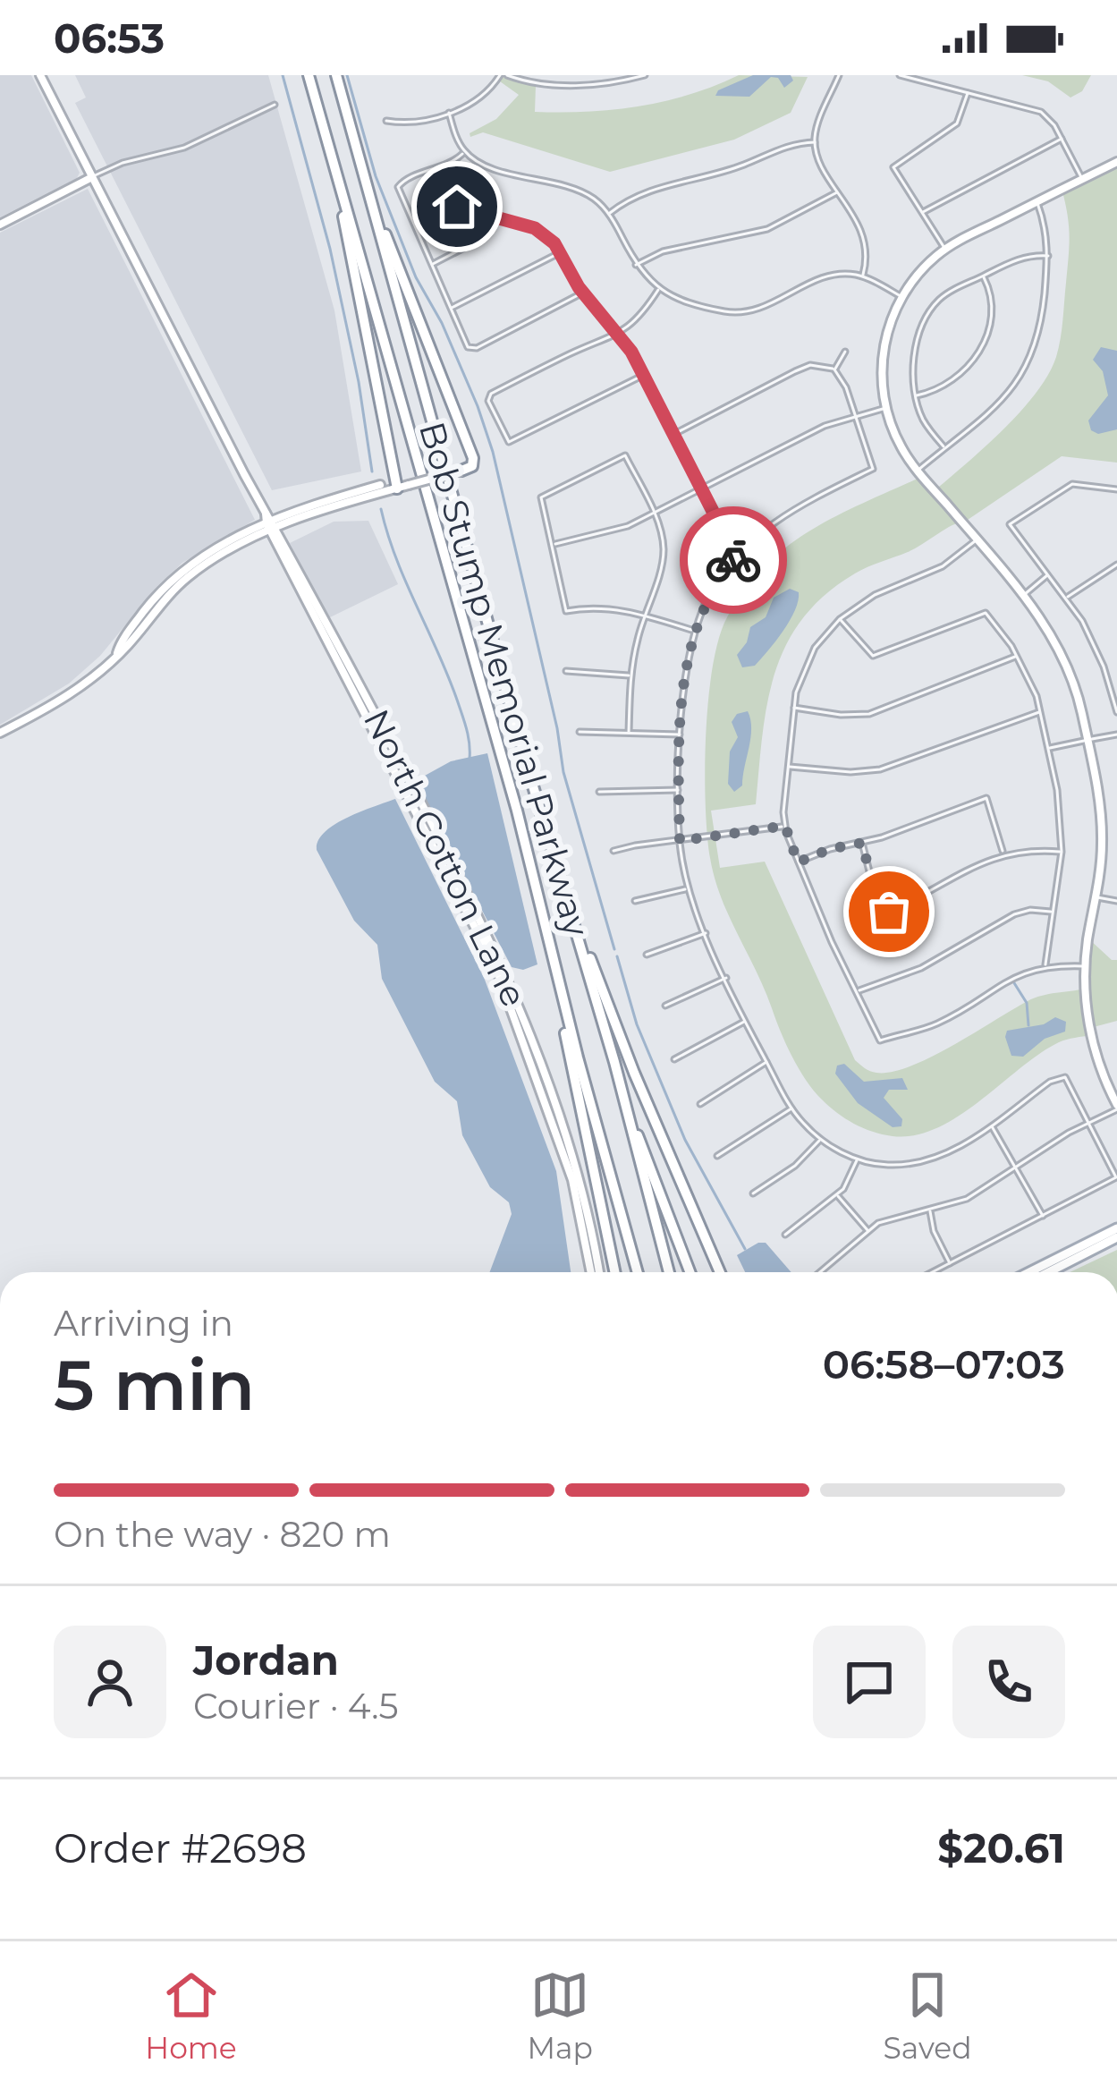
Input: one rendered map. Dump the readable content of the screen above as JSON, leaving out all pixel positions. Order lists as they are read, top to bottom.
{
  "streets": {
    "highway": ["Bob Stump Memorial Parkway"],
    "main road": ["North Cotton Lane"]
  },
  "page": {
    "status": "06:53",
    "heading": ["5 min", "Arriving in", "06:58–07:03"],
    "panel": [
      "Jordan",
      "Courier · 4.5",
      "Order #2698",
      "$20.61"
    ],
    "bar": "On the way · 820 m",
    "tabs": ["Home", "Map", "Saved"]
  }
}
